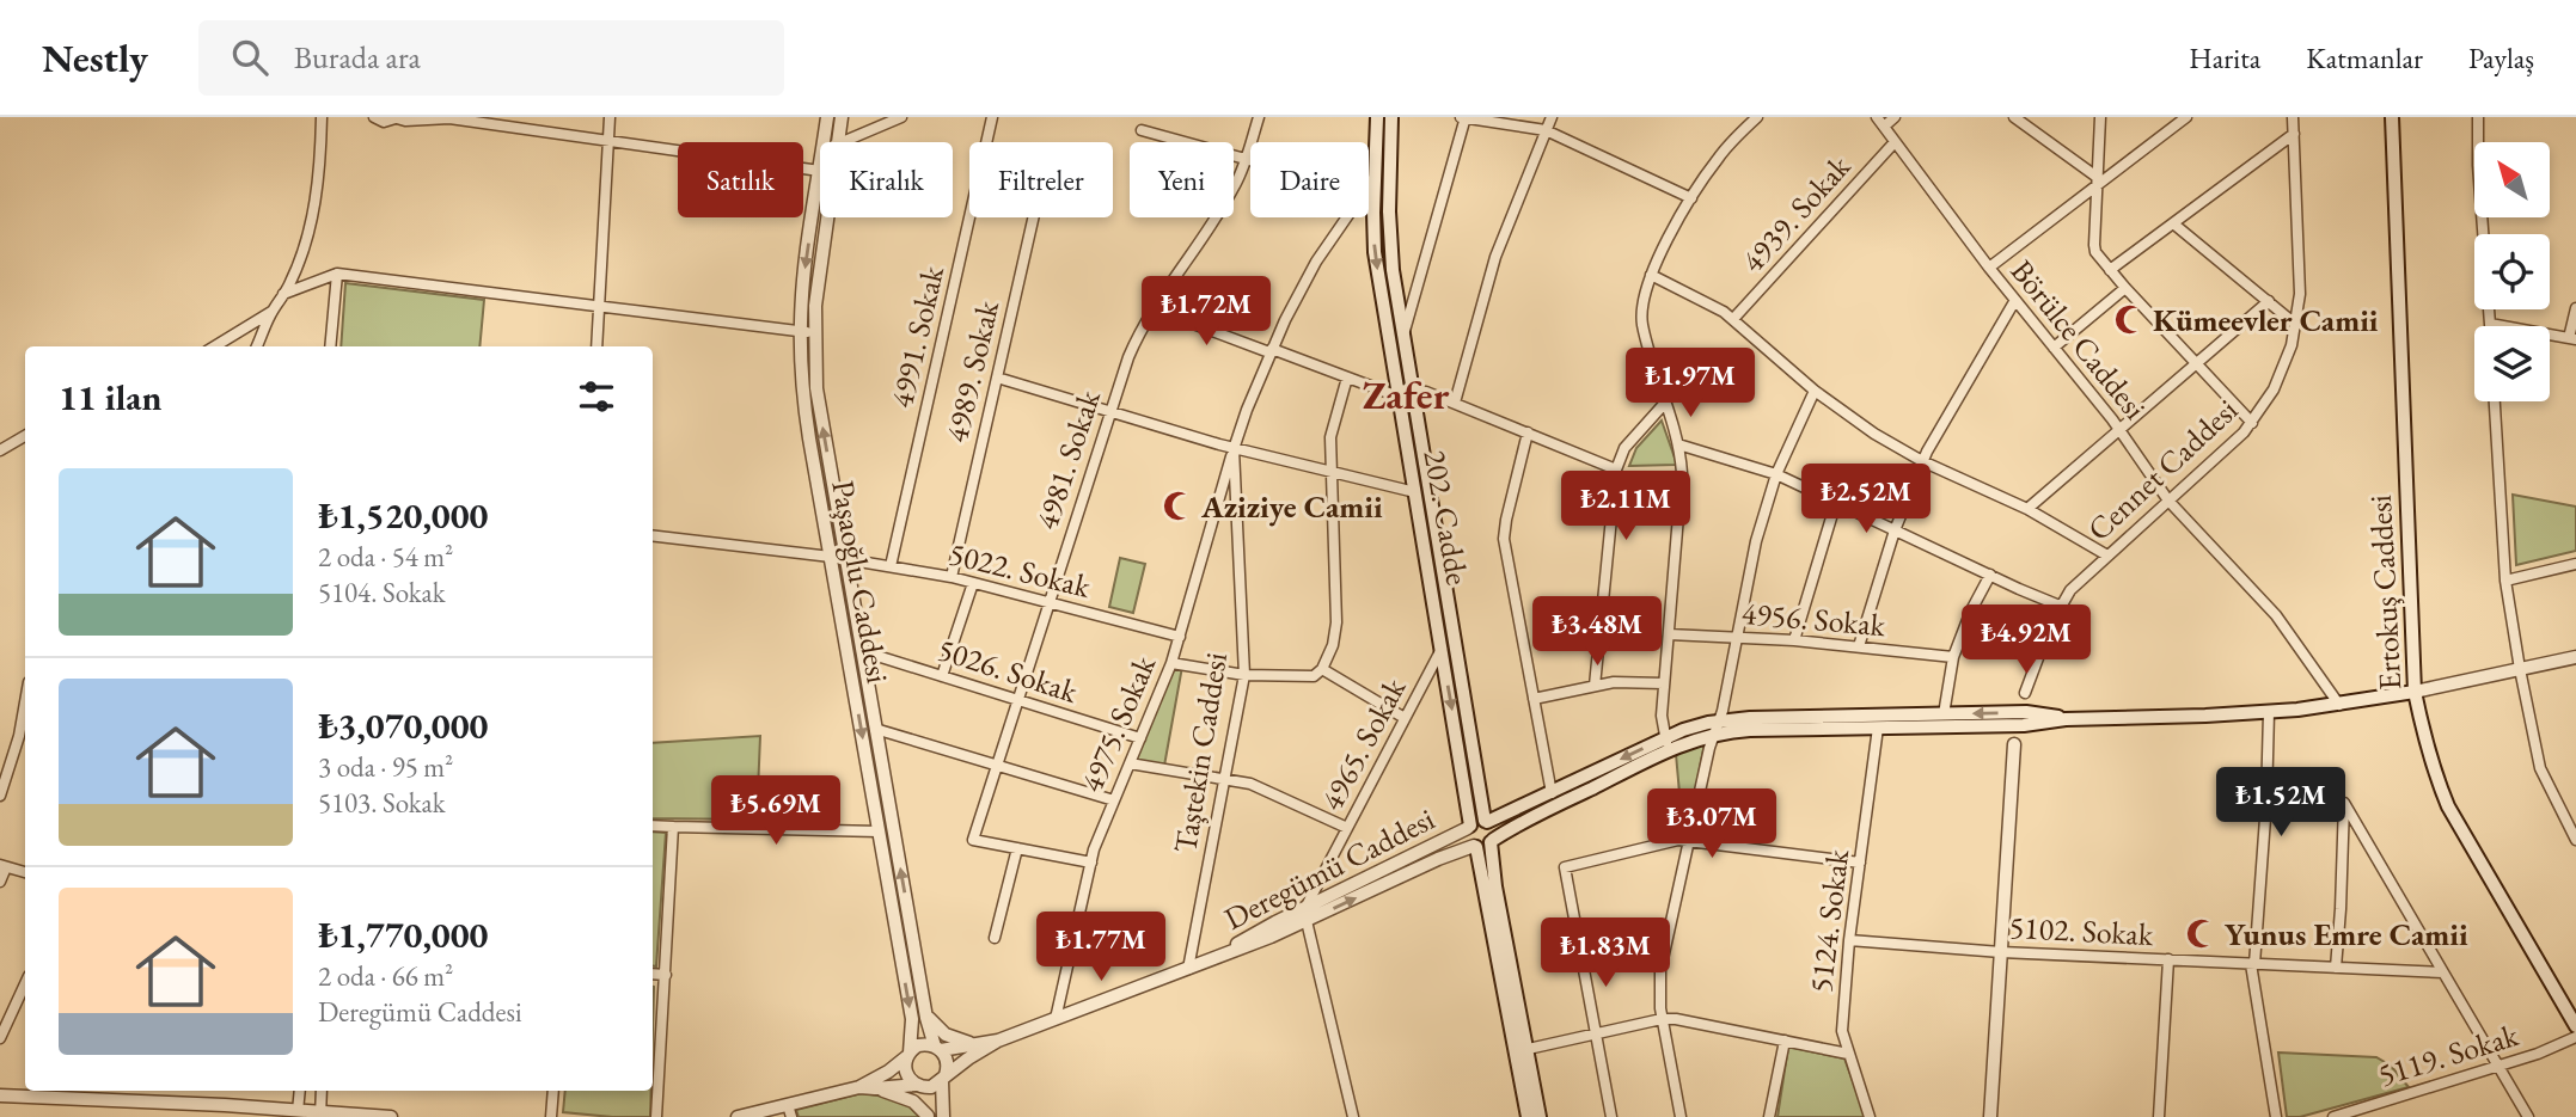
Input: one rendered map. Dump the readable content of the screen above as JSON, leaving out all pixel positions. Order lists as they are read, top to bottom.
{
  "streets": {
    "main road": ["202. Cadde", "Ertokuş Caddesi"],
    "street": [
      "4939. Sokak",
      "4991. Sokak",
      "Börülce Caddesi",
      "4989. Sokak",
      "4981. Sokak",
      "Cennet Caddesi",
      "5022. Sokak",
      "Paşaoğlu Caddesi",
      "4956. Sokak",
      "5026. Sokak",
      "4975. Sokak",
      "4965. Sokak",
      "Taştekin Caddesi",
      "Deregümü Caddesi",
      "5124. Sokak",
      "5102. Sokak",
      "5119. Sokak"
    ]
  },
  "crossings": [
    ["4939. Sokak", "Börülce Caddesi"],
    ["4991. Sokak", "5022. Sokak"],
    ["Börülce Caddesi", "Cennet Caddesi"],
    ["4989. Sokak", "5022. Sokak"],
    ["4981. Sokak", "5022. Sokak"],
    ["4981. Sokak", "5026. Sokak"],
    ["Cennet Caddesi", "5102. Sokak"],
    ["202. Cadde", "4965. Sokak"],
    ["202. Cadde", "Taştekin Caddesi"],
    ["202. Cadde", "Deregümü Caddesi"],
    ["5022. Sokak", "Paşaoğlu Caddesi"],
    ["5022. Sokak", "4975. Sokak"],
    ["Paşaoğlu Caddesi", "5026. Sokak"],
    ["Paşaoğlu Caddesi", "Deregümü Caddesi"],
    ["5026. Sokak", "4975. Sokak"],
    ["4975. Sokak", "Taştekin Caddesi"],
    ["4975. Sokak", "Deregümü Caddesi"],
    ["4965. Sokak", "Deregümü Caddesi"],
    ["Taştekin Caddesi", "Deregümü Caddesi"],
    ["5124. Sokak", "5102. Sokak"]
  ],
  "districts": ["Zafer"],
  "places": {
    "mosque": ["Kümeevler Camii", "Aziziye Camii", "Yunus Emre Camii"]
  },
  "north": "top left",
  "page": {
    "header": "Nestly",
    "search": "Burada ara",
    "nav": ["Harita", "Katmanlar", "Paylaş"],
    "chip": [
      "Satılık",
      "Kiralık",
      "Filtreler",
      "Yeni",
      "Daire"
    ],
    "price": [
      "₺1.72M",
      "₺1.97M",
      "₺2.52M",
      "₺2.11M",
      "₺3.48M",
      "₺4.92M",
      "₺1.52M",
      "₺5.69M",
      "₺3.07M",
      "₺1.77M",
      "₺1.83M"
    ],
    "heading": "11 ilan",
    "list": [
      {
        "name": "₺1,520,000",
        "note": "2 oda · 54 m² · 5104. Sokak"
      },
      {
        "name": "₺3,070,000",
        "note": "3 oda · 95 m² · 5103. Sokak"
      },
      {
        "name": "₺1,770,000",
        "note": "2 oda · 66 m² · Deregümü Caddesi"
      }
    ]
  }
}
